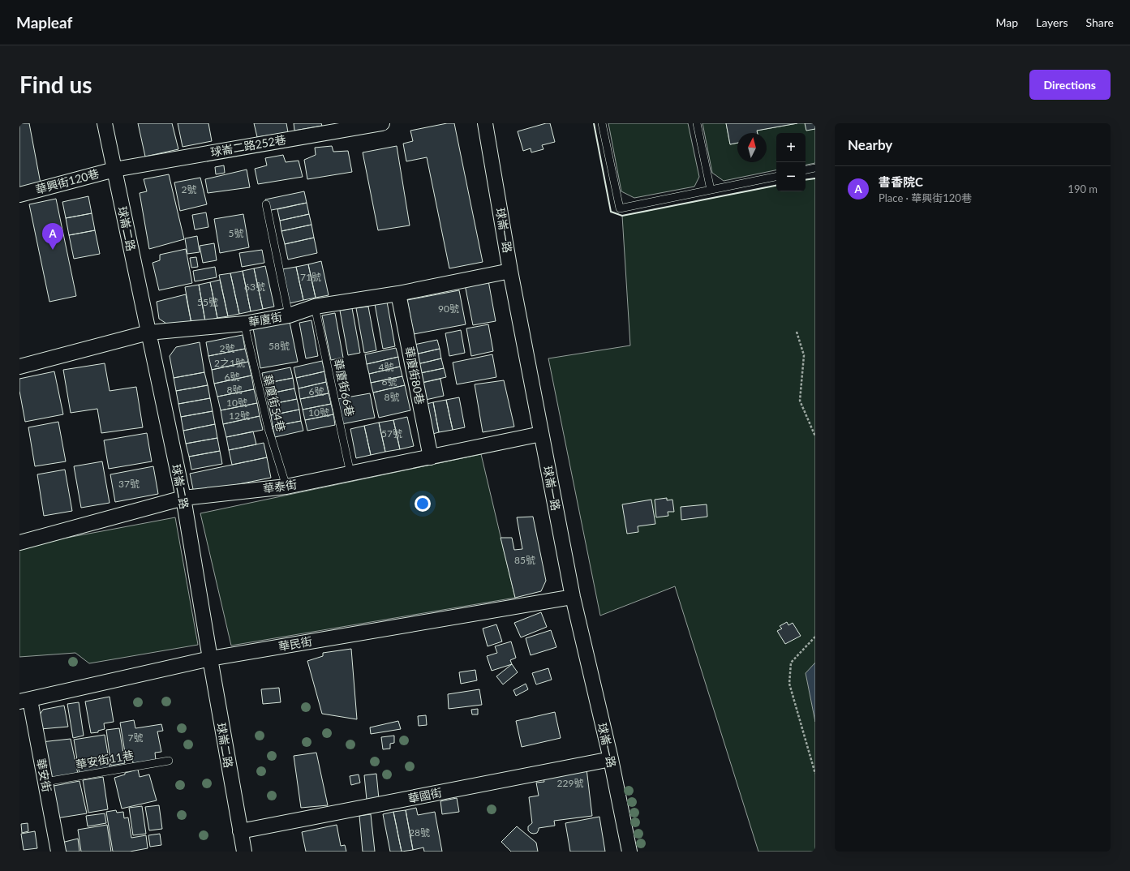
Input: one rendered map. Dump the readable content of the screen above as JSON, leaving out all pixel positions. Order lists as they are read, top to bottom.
{
  "streets": {
    "street": [
      "球崙二路252巷",
      "華興街120巷",
      "球崙二路",
      "球崙一路",
      "華廈街",
      "華廈街80巷",
      "華泰街",
      "華民街",
      "華安街",
      "華國街"
    ],
    "lane": ["華廈街66巷", "華廈街54巷", "華安街11巷"]
  },
  "crossings": [
    ["球崙二路252巷", "華興街120巷"],
    ["球崙二路252巷", "球崙二路"],
    ["華興街120巷", "球崙二路"],
    ["球崙二路", "華廈街"],
    ["球崙二路", "華泰街"],
    ["球崙二路", "華民街"],
    ["球崙二路", "華國街"],
    ["球崙一路", "華廈街"],
    ["球崙一路", "華泰街"],
    ["球崙一路", "華民街"],
    ["球崙一路", "華國街"],
    ["華廈街", "華廈街80巷"],
    ["華廈街", "華廈街66巷"],
    ["華廈街", "華廈街54巷"],
    ["華廈街80巷", "華泰街"],
    ["華廈街66巷", "華泰街"],
    ["華廈街54巷", "華泰街"],
    ["華民街", "華安街"],
    ["華安街11巷", "華安街"]
  ],
  "house_numbers": [
    "2號",
    "5號",
    "71號",
    "63號",
    "55號",
    "90號",
    "58號",
    "2號",
    "2之1號",
    "4號",
    "6號",
    "6號",
    "8號",
    "6號",
    "8號",
    "10號",
    "10號",
    "12號",
    "57號",
    "37號",
    "85號",
    "7號",
    "229號",
    "28號"
  ],
  "north": "top",
  "page": {
    "header": "Mapleaf",
    "nav": ["Map", "Layers", "Share"],
    "buttons": "Directions",
    "title": "Find us",
    "heading": "Nearby",
    "map_buttons": ["+", "−"],
    "list": [
      {
        "mark": "A",
        "name": "書香院C",
        "note": "Place · 華興街120巷",
        "value": "190 m"
      }
    ],
    "pins": "A"
  }
}
